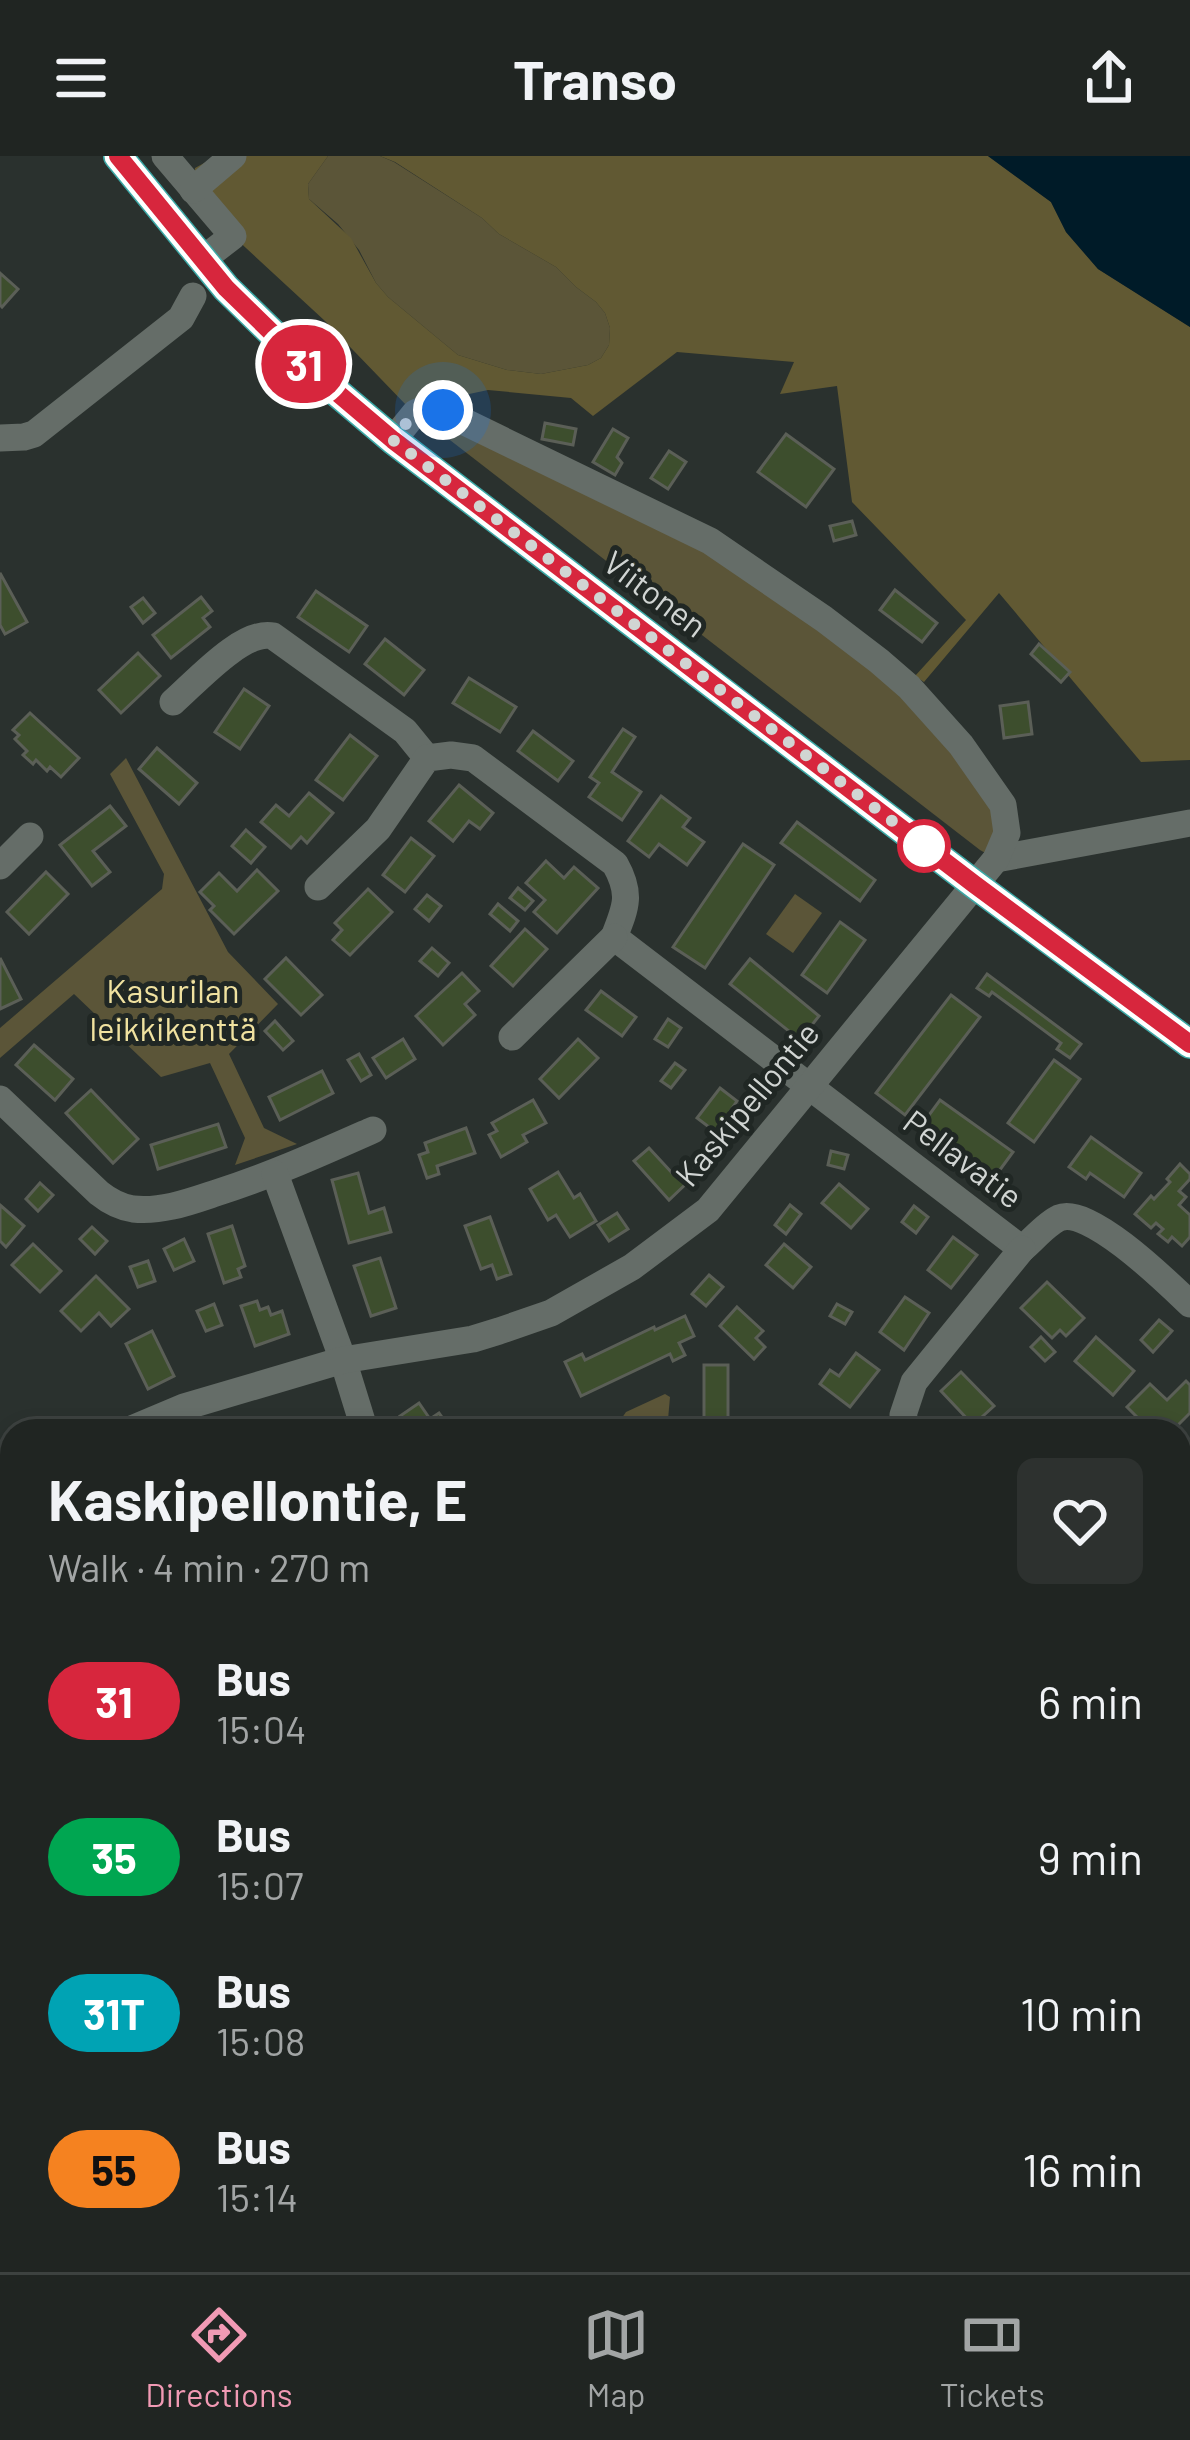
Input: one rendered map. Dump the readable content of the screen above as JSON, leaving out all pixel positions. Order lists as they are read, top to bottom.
{
  "streets": {
    "main road": ["Viitonen"],
    "street": ["Kaskipellontie", "Pellavatie"]
  },
  "crossings": [
    ["Viitonen", "Kaskipellontie"],
    ["Kaskipellontie", "Pellavatie"]
  ],
  "parks": ["Kasurilan leikkikenttä"],
  "lines": ["bus line 31"],
  "page": {
    "header": "Transo",
    "on_map": "31",
    "heading": ["Kaskipellontie, E", "Walk · 4 min · 270 m"],
    "list": [
      {
        "mark": "31",
        "name": "Bus",
        "note": "15:04",
        "value": "6 min"
      },
      {
        "mark": "35",
        "name": "Bus",
        "note": "15:07",
        "value": "9 min"
      },
      {
        "mark": "31T",
        "name": "Bus",
        "note": "15:08",
        "value": "10 min"
      },
      {
        "mark": "55",
        "name": "Bus",
        "note": "15:14",
        "value": "16 min"
      }
    ],
    "tabs": ["Directions", "Map", "Tickets"]
  }
}
